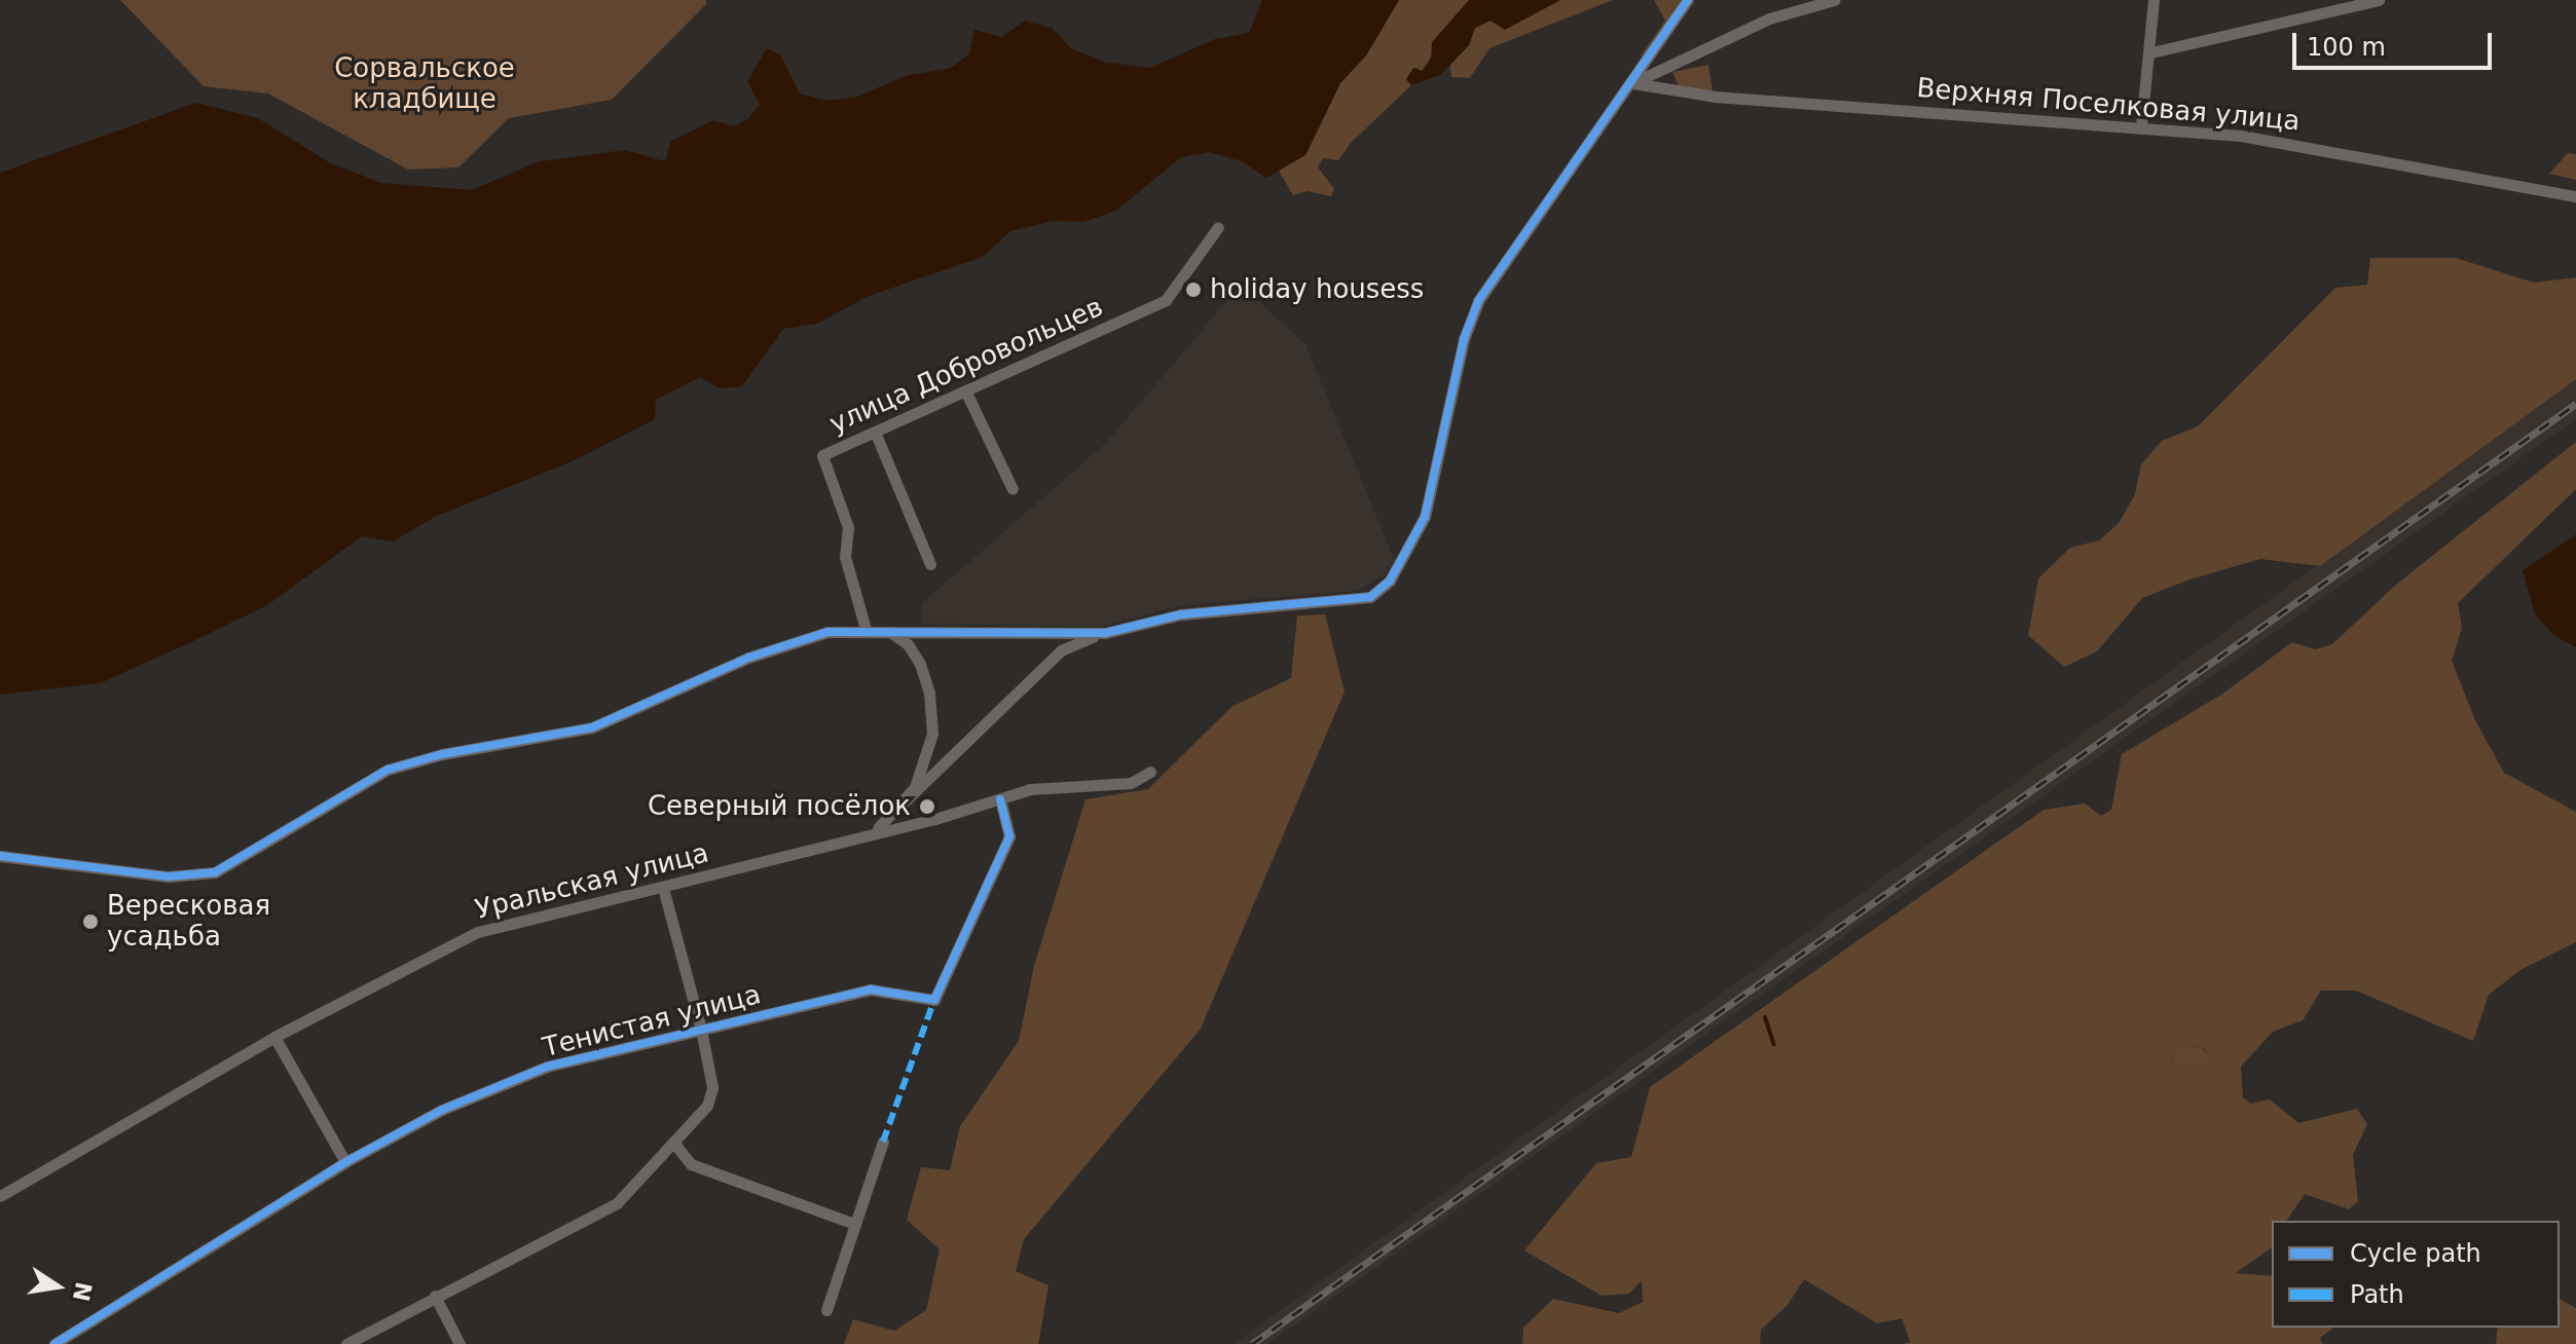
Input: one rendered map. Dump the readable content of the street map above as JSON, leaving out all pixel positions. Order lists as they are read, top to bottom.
{
  "streets": {
    "street": [
      "Верхняя Поселковая улица",
      "улица Добровольцев",
      "Уральская улица",
      "Тенистая улица"
    ]
  },
  "crossings": [
    ["Уральская улица", "Тенистая улица"]
  ],
  "parks": ["Сорвальское кладбище"],
  "places": ["holiday housess", "Северный посёлок", "Вересковая усадьба"],
  "legend": ["Cycle path", "Path"],
  "scale_bar": "100 m",
  "north": "right"
}
